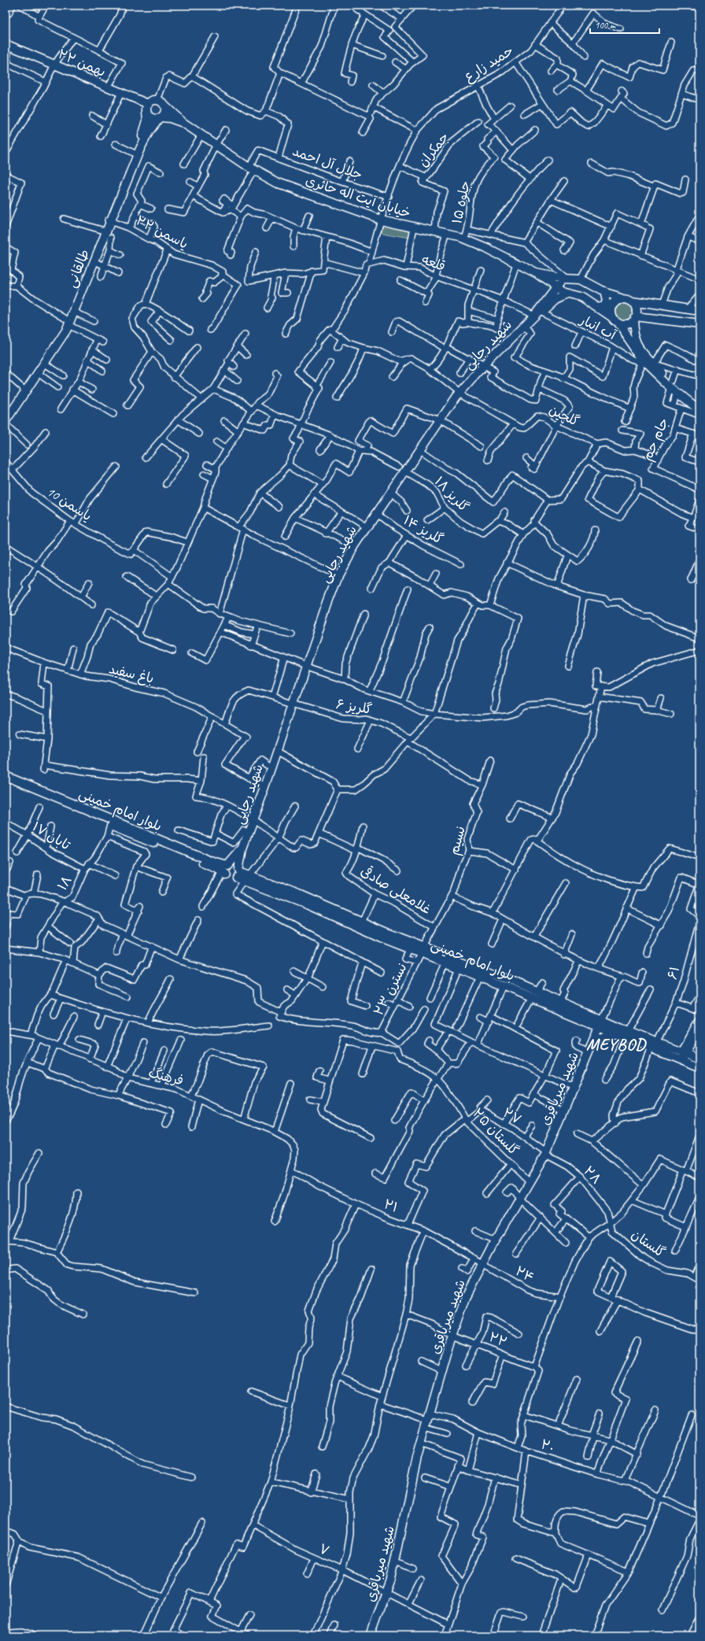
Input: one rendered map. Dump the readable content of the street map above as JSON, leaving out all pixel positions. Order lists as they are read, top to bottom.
{
  "streets": {
    "main road": [
      "۲۲ بهمن",
      "خیابان آیت اله حائری",
      "طالقانی",
      "شهید رجایی",
      "بلوار امام خمینی",
      "شهید میرباقری"
    ],
    "street": [
      "حمید زارع",
      "جمکران",
      "جلال آل احمد",
      "جلوه ۱۵",
      "یاسمن ۲۲",
      "قلعه",
      "آب انبار",
      "گلچین",
      "جام جم",
      "گلریز ۱۸",
      "یاسمن 10",
      "گلریز ۱۴",
      "باغ سفید",
      "گلریز ۶",
      "تابان ۱۷",
      "نسیم",
      "۱۸",
      "غلامعلی صادقی",
      "۶۱",
      "نسترن ۲۳",
      "فرهنگ",
      "۲۷",
      "گلستان ۲۵",
      "۲۸",
      "۲۱",
      "گلستان",
      "۲۴",
      "۲۲",
      "۲۰",
      "۷"
    ]
  },
  "crossings": [
    ["۲۲ بهمن", "طالقانی"],
    ["حمید زارع", "جلال آل احمد"],
    ["حمید زارع", "خیابان آیت اله حائری"],
    ["حمید زارع", "قلعه"],
    ["جلال آل احمد", "خیابان آیت اله حائری"],
    ["خیابان آیت اله حائری", "جلوه ۱۵"],
    ["یاسمن ۲۲", "طالقانی"],
    ["قلعه", "شهید رجایی"],
    ["شهید رجایی", "گلریز ۱۸"],
    ["شهید رجایی", "گلریز ۱۴"],
    ["شهید رجایی", "گلریز ۶"],
    ["باغ سفید", "گلریز ۶"],
    ["گلریز ۶", "نسیم"],
    ["بلوار امام خمینی", "۱۸"],
    ["بلوار امام خمینی", "۶۱"],
    ["بلوار امام خمینی", "نسترن ۲۳"],
    ["بلوار امام خمینی", "شهید میرباقری"],
    ["تابان ۱۷", "۱۸"],
    ["نسیم", "غلامعلی صادقی"],
    ["نسیم", "نسترن ۲۳"],
    ["غلامعلی صادقی", "نسترن ۲۳"],
    ["فرهنگ", "۲۱"],
    ["شهید میرباقری", "۲۷"],
    ["شهید میرباقری", "گلستان ۲۵"],
    ["شهید میرباقری", "۲۸"],
    ["شهید میرباقری", "۲۱"],
    ["شهید میرباقری", "۲۴"],
    ["شهید میرباقری", "۲۲"],
    ["شهید میرباقری", "۲۰"],
    ["شهید میرباقری", "۷"],
    ["۲۷", "۲۸"],
    ["۲۸", "گلستان"],
    ["۲۱", "۲۴"]
  ],
  "districts": ["MEYBOD"],
  "scale_bar": "100 m"
}
